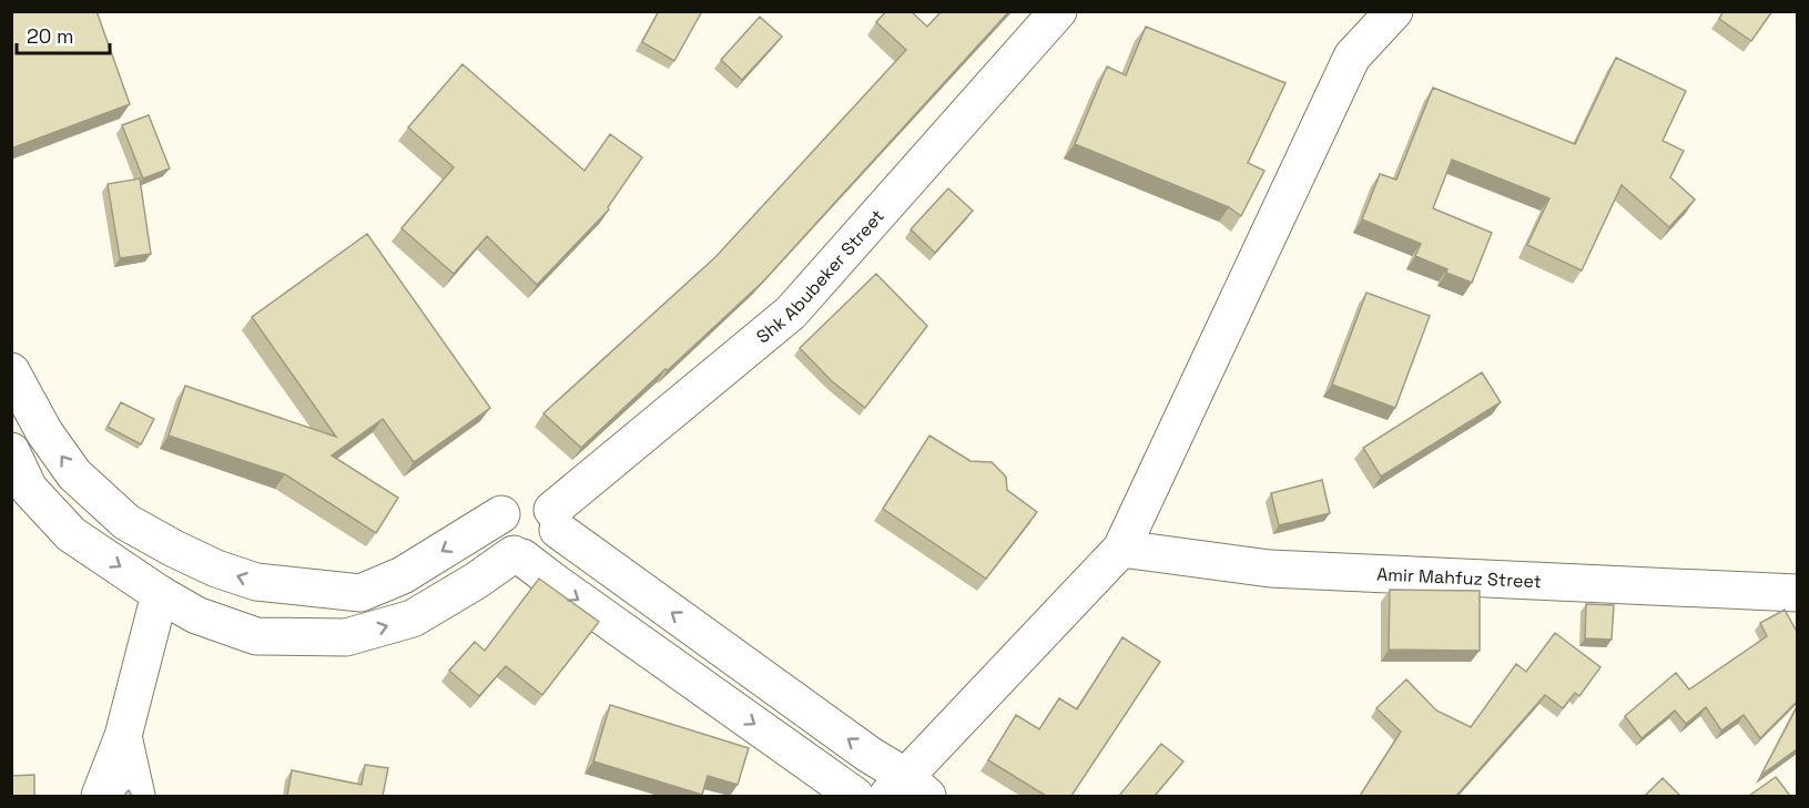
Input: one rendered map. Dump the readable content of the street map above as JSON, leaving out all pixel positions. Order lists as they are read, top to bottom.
{
  "streets": {
    "street": ["Shk Abubeker Street", "Amir Mahfuz Street"]
  },
  "scale_bar": "20 m"
}
